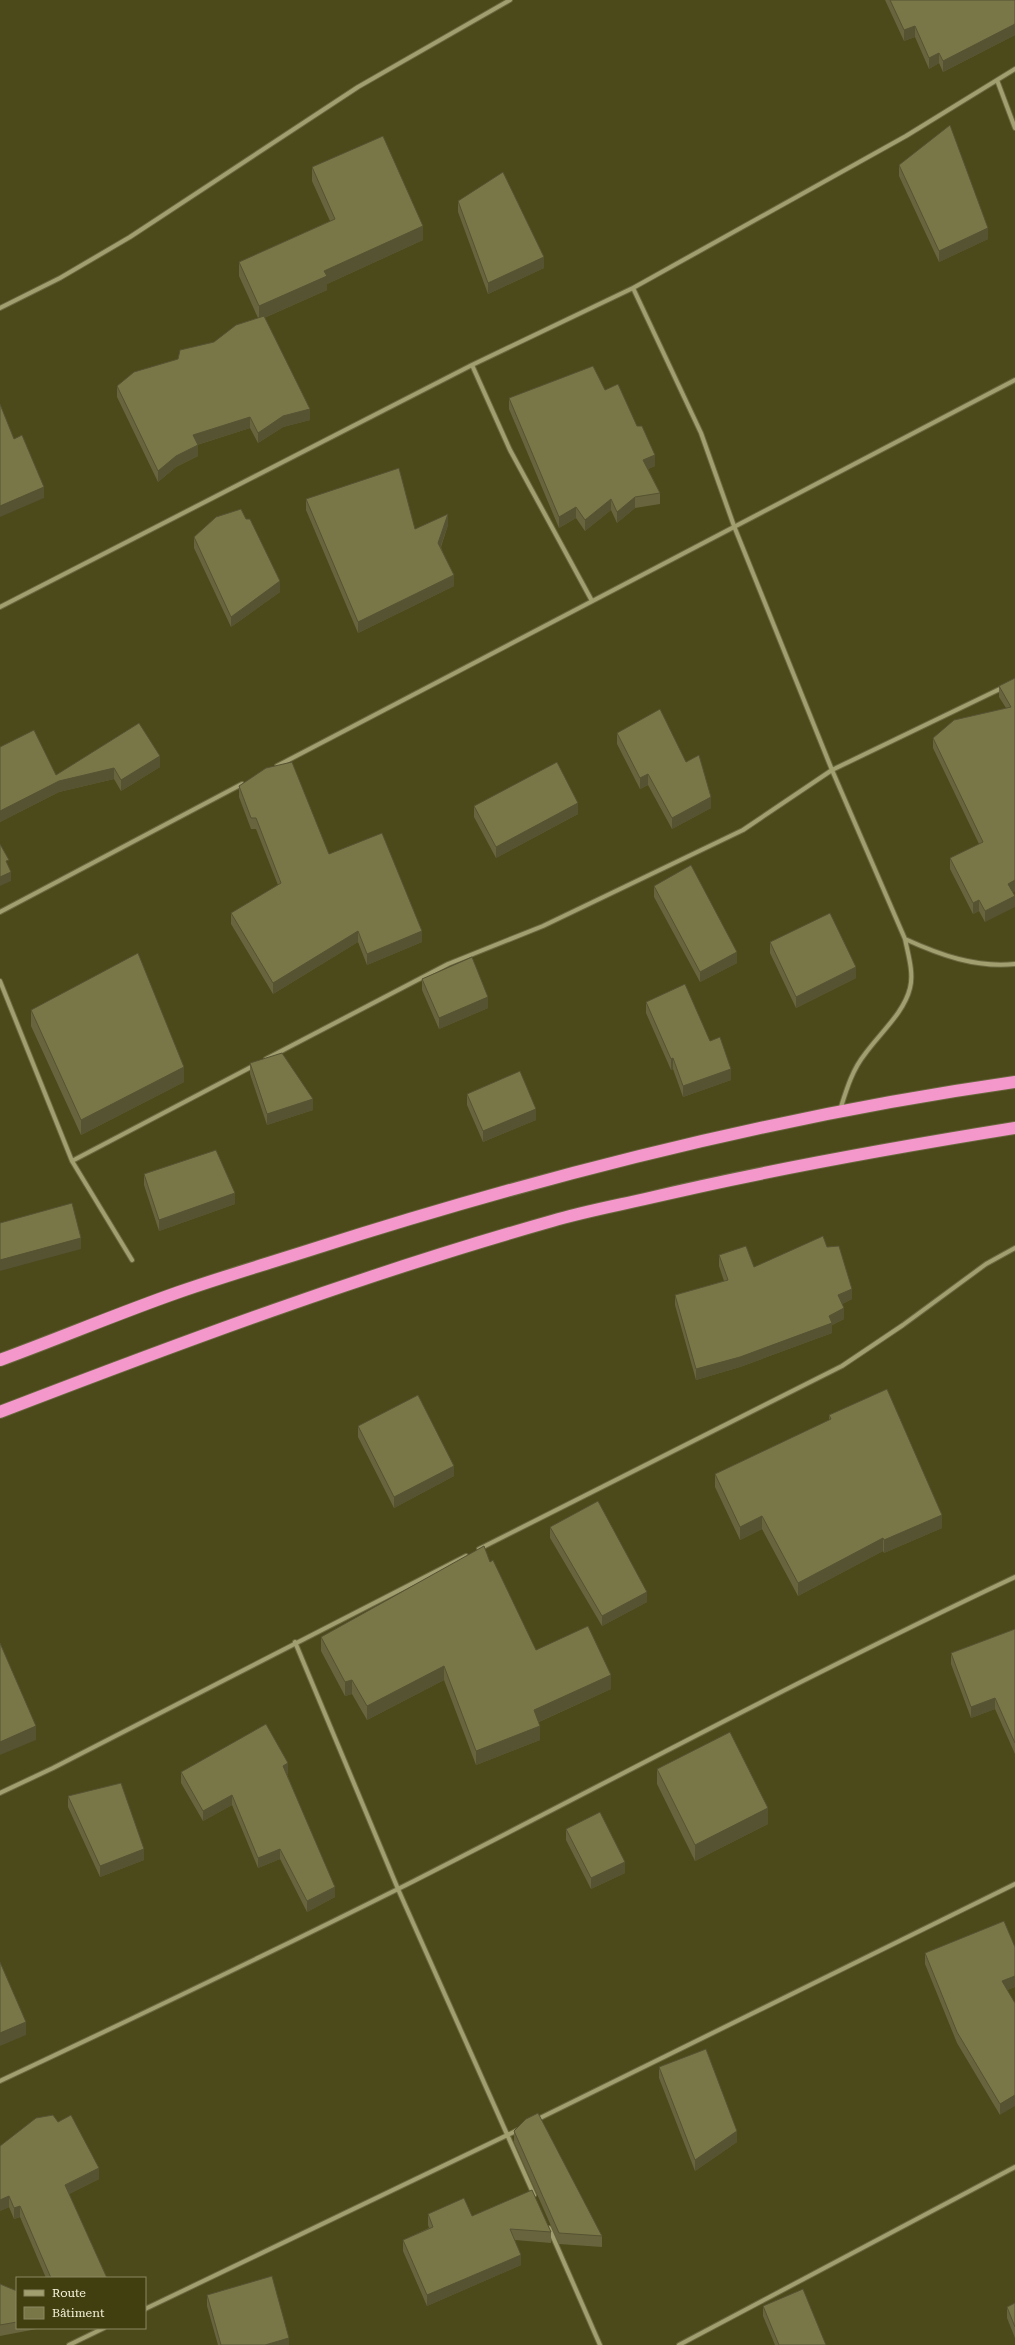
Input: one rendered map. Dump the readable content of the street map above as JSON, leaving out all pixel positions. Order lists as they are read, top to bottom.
{
  "legend": ["Route", "Bâtiment"]
}
